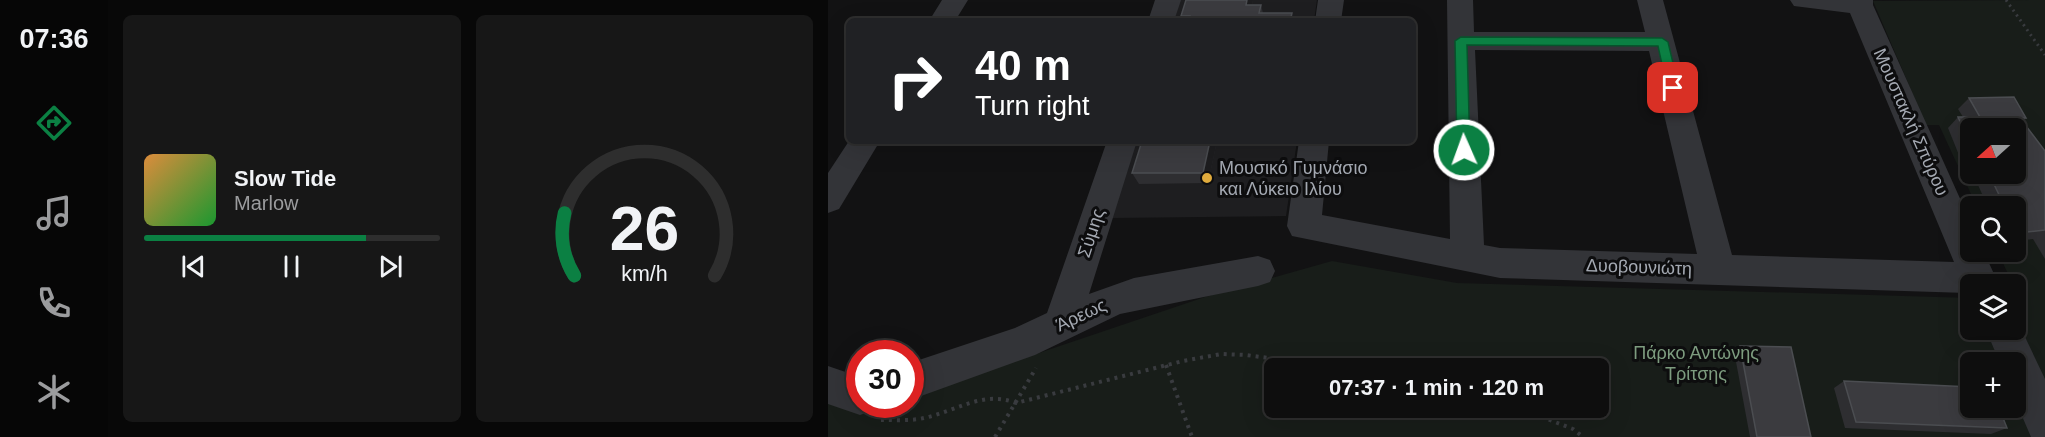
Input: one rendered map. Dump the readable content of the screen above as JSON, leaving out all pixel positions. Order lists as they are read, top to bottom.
{
  "streets": {
    "street": [
      "Μουστακλή Σπύρου",
      "Σύμης",
      "Δυοβουνιώτη",
      "Άρεως"
    ]
  },
  "crossings": [
    ["Σύμης", "Άρεως"]
  ],
  "parks": ["Πάρκο Αντώνης Τρίτσης"],
  "places": ["Μουσικό Γυμνάσιο και Λύκειο Ιλίου"],
  "north": "left",
  "page": {
    "tabs": "07:36",
    "turn": ["40 m", "Turn right"],
    "map_buttons": "+",
    "song": ["Slow Tide", "Marlow"],
    "limit": "30",
    "trip": "07:37 · 1 min · 120 m",
    "gauge": ["26", "km/h"]
  }
}
